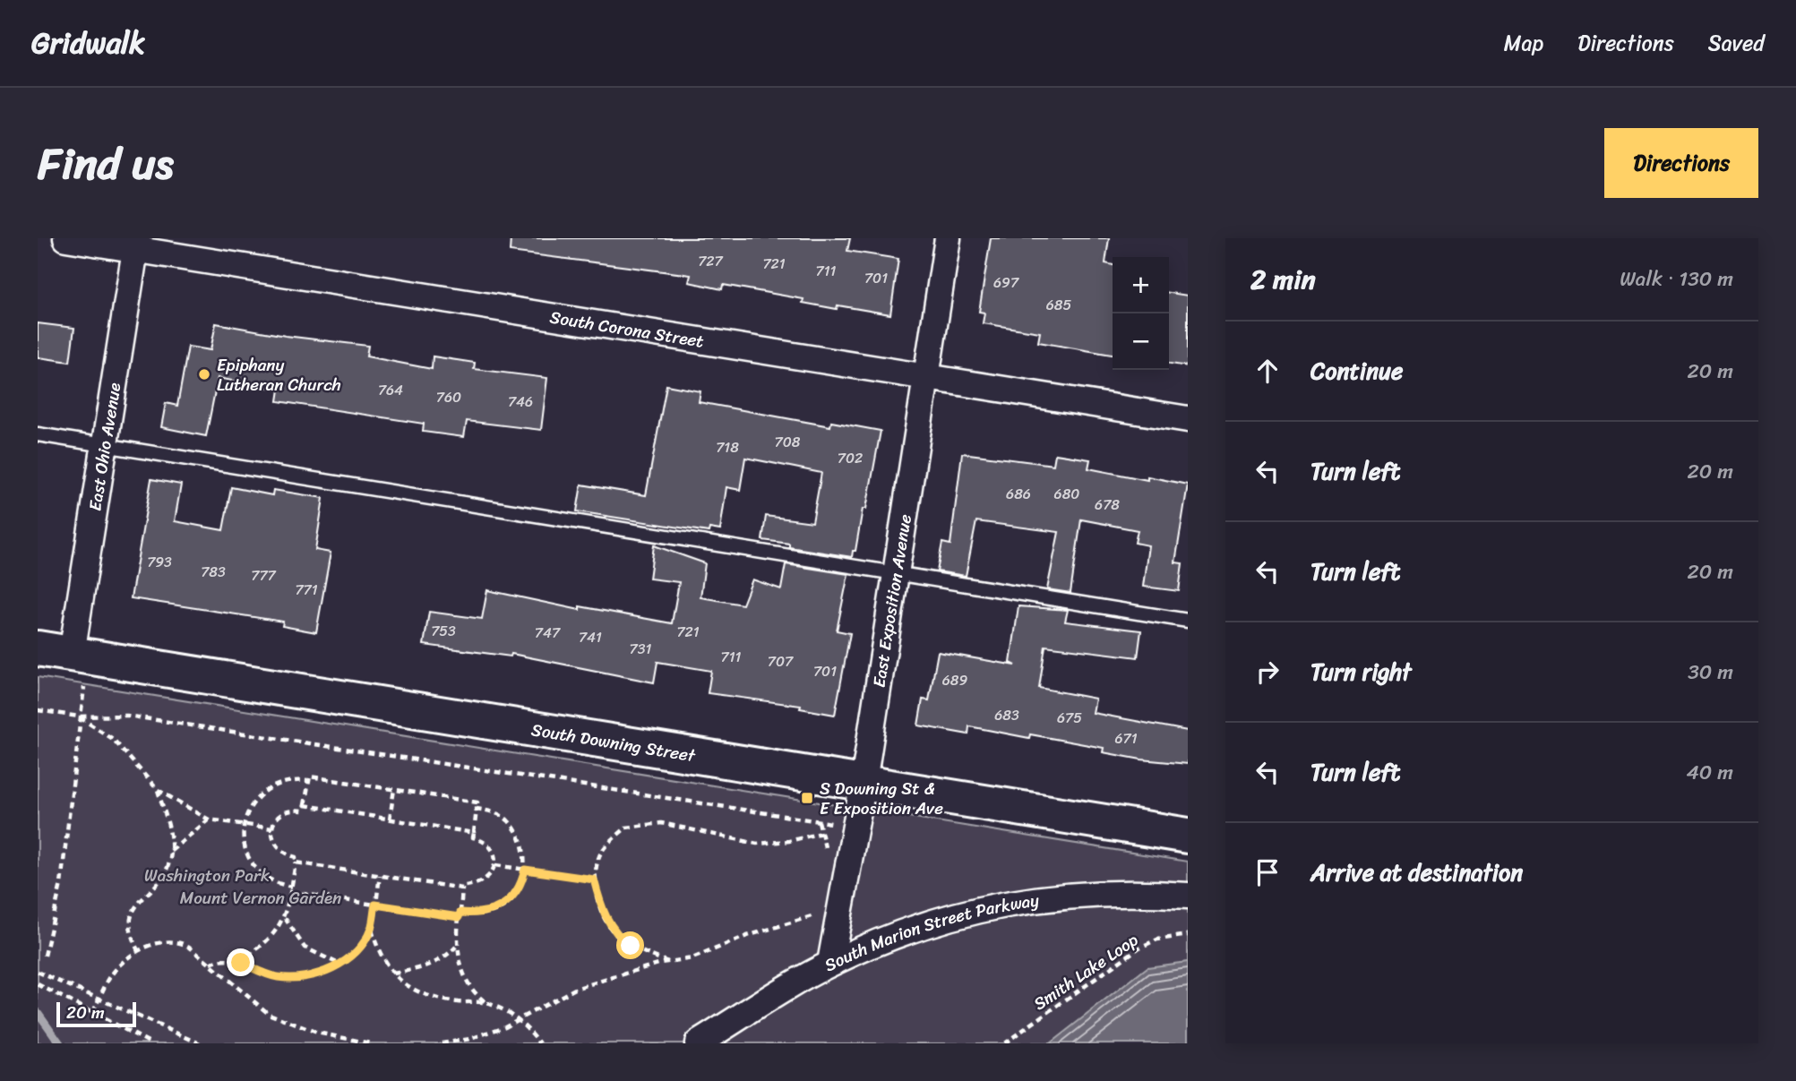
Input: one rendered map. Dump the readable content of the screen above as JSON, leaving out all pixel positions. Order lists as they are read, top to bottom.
{
  "streets": {
    "main road": ["South Downing Street"],
    "street": [
      "South Corona Street",
      "East Ohio Avenue",
      "East Exposition Avenue",
      "South Marion Street Parkway"
    ],
    "path": ["Smith Lake Loop"]
  },
  "crossings": [
    ["South Corona Street", "East Ohio Avenue"],
    ["South Corona Street", "East Exposition Avenue"],
    ["East Ohio Avenue", "South Downing Street"],
    ["East Exposition Avenue", "South Downing Street"],
    ["East Exposition Avenue", "South Marion Street Parkway"]
  ],
  "parks": ["Washington Park", "Mount Vernon Garden"],
  "places": {
    "other": ["Epiphany Lutheran Church"],
    "transit": ["S Downing St & E Exposition Ave"]
  },
  "house_numbers": [
    "727",
    "721",
    "711",
    "701",
    "697",
    "685",
    "764",
    "760",
    "746",
    "708",
    "718",
    "702",
    "686",
    "680",
    "678",
    "793",
    "783",
    "777",
    "771",
    "753",
    "721",
    "747",
    "741",
    "731",
    "711",
    "707",
    "701",
    "689",
    "683",
    "675",
    "671"
  ],
  "scale_bar": "20 m",
  "page": {
    "header": "Gridwalk",
    "nav": ["Map", "Directions", "Saved"],
    "title": "Find us",
    "buttons": "Directions",
    "heading": ["2 min", "Walk · 130 m"],
    "map_buttons": ["+", "−"],
    "list": [
      ["Continue", "20 m"],
      ["Turn left", "20 m"],
      ["Turn left", "20 m"],
      ["Turn right", "30 m"],
      ["Turn left", "40 m"],
      "Arrive at destination"
    ],
    "scale": "20 m"
  }
}
